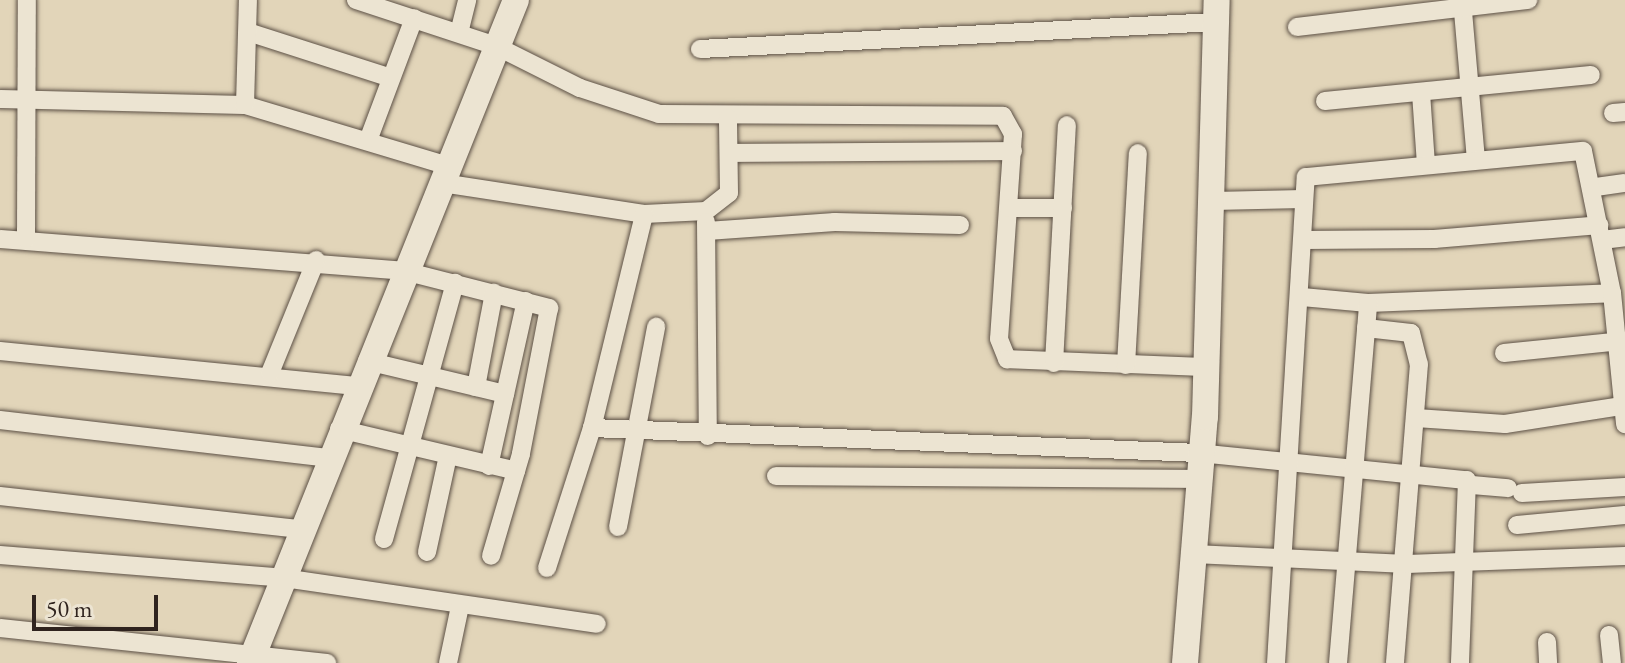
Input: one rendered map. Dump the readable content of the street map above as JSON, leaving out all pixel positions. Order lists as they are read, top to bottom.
{
  "scale_bar": "50 m"
}
